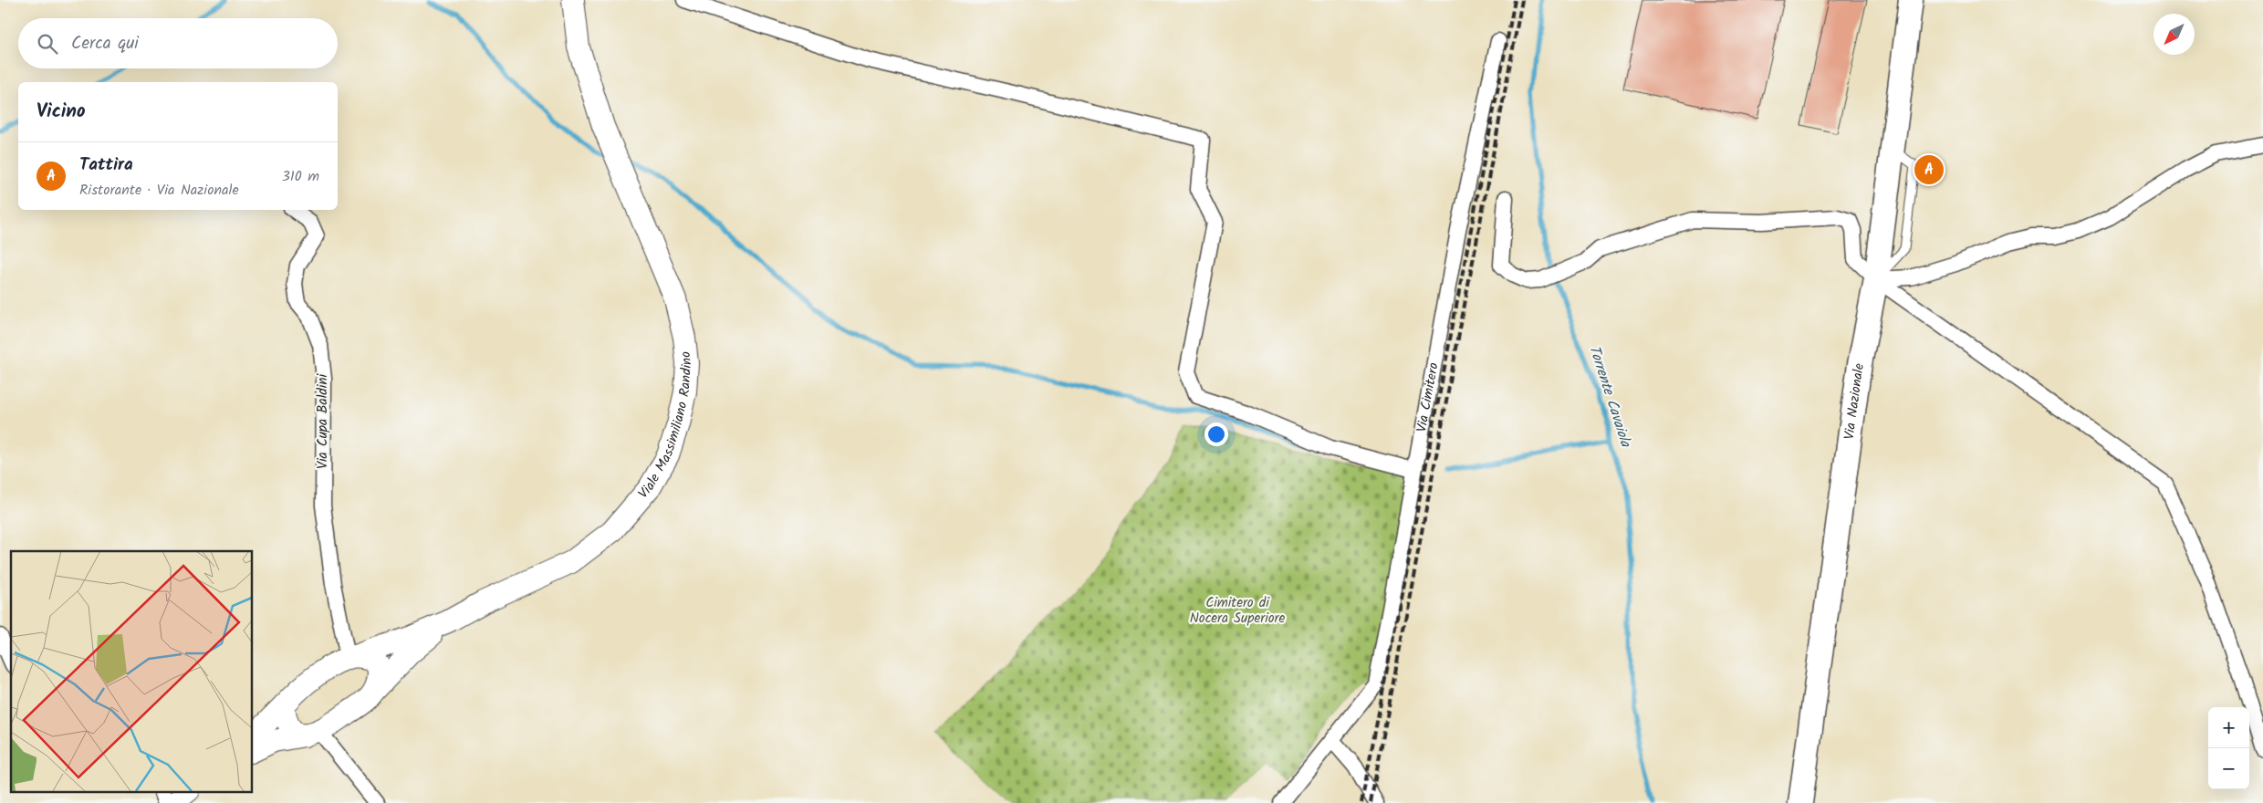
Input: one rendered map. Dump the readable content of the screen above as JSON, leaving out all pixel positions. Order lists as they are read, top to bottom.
{
  "streets": {
    "main road": ["Via Nazionale"],
    "street": ["Via Cimitero", "Via Cupa Baldini", "Viale Massimiliano Randino"]
  },
  "water": ["Torrente Cavaiola"],
  "parks": ["Cimitero di Nocera Superiore"],
  "north": "bottom left",
  "page": {
    "search": "Cerca qui",
    "heading": "Vicino",
    "list": [
      {
        "mark": "A",
        "name": "Tattira",
        "note": "Ristorante · Via Nazionale",
        "value": "310 m"
      }
    ],
    "pins": "A",
    "map_buttons": ["+", "−"]
  }
}
